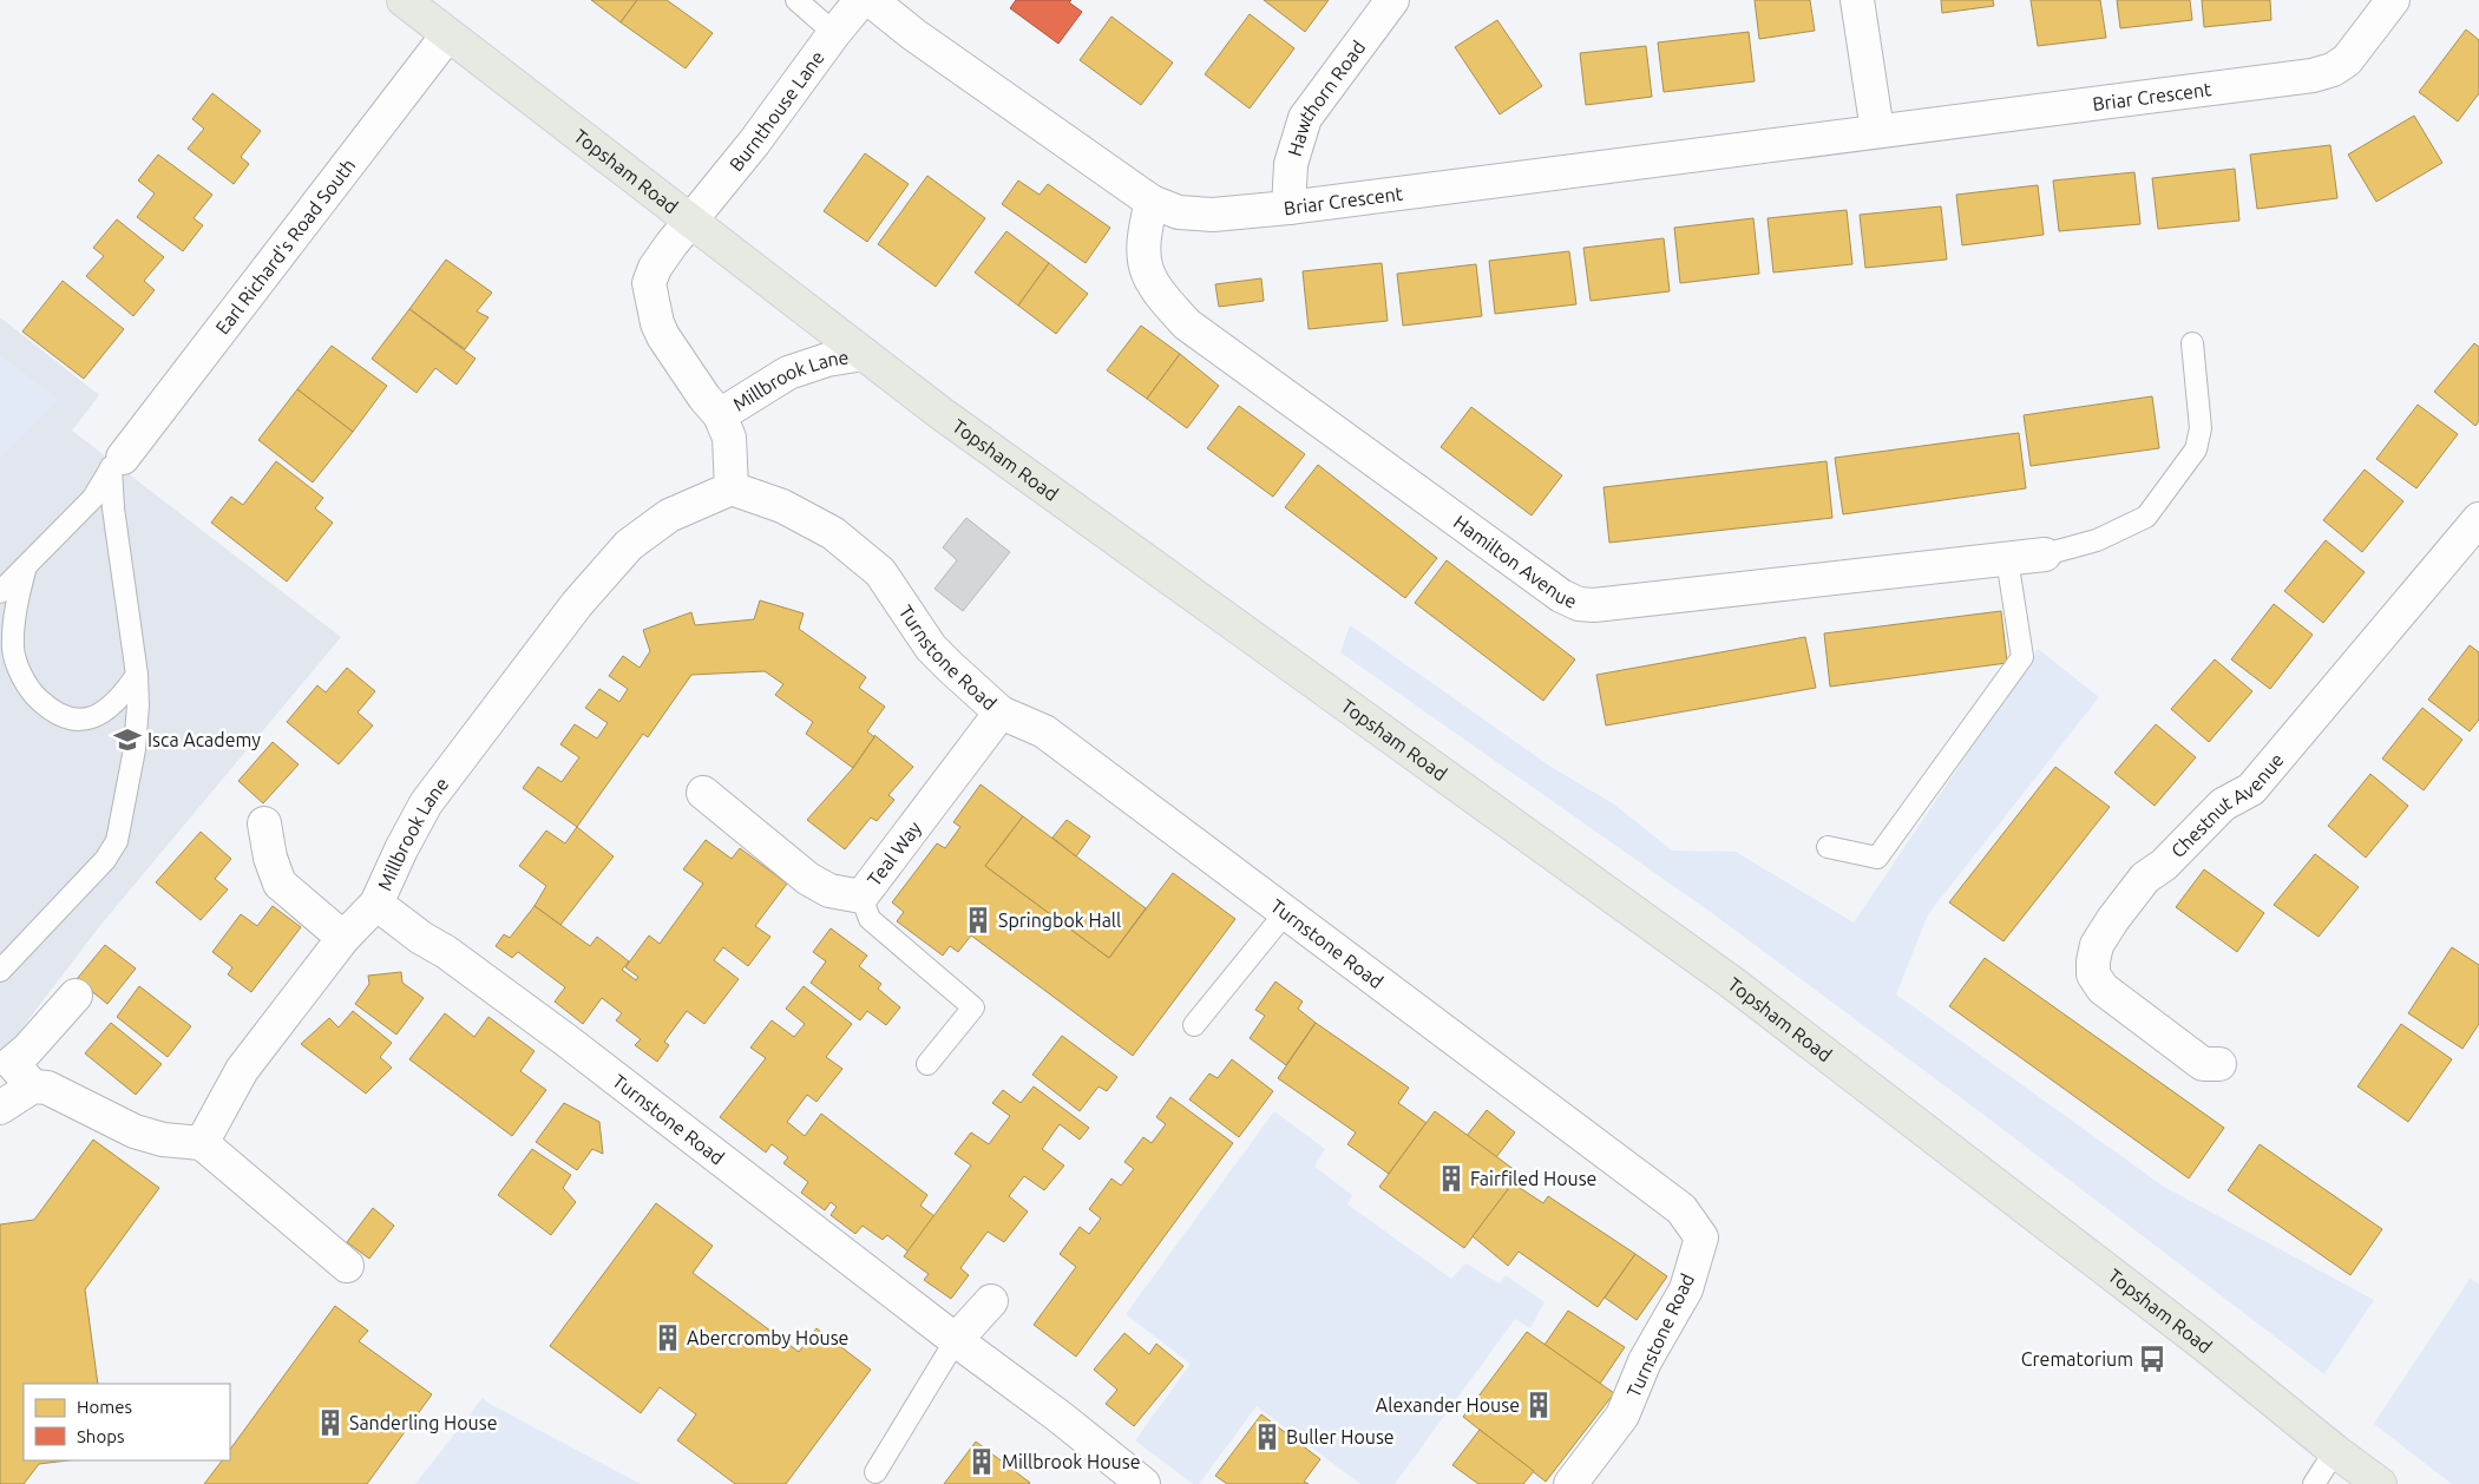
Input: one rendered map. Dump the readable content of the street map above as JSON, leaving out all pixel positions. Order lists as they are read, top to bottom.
{
  "streets": {
    "main road": ["Topsham Road"],
    "street": [
      "Briar Crescent",
      "Hawthorn Road",
      "Burnthouse Lane",
      "Earl Richard's Road South",
      "Millbrook Lane",
      "Hamilton Avenue",
      "Turnstone Road",
      "Chestnut Avenue",
      "Teal Way"
    ]
  },
  "crossings": [
    ["Briar Crescent", "Hawthorn Road"],
    ["Briar Crescent", "Hamilton Avenue"],
    ["Burnthouse Lane", "Topsham Road"],
    ["Burnthouse Lane", "Millbrook Lane"],
    ["Topsham Road", "Earl Richard's Road South"],
    ["Topsham Road", "Millbrook Lane"],
    ["Millbrook Lane", "Turnstone Road"],
    ["Turnstone Road", "Teal Way"]
  ],
  "places": {
    "school or university": ["Isca Academy"],
    "building": [
      "Springbok Hall",
      "Fairfiled House",
      "Abercromby House",
      "Alexander House",
      "Sanderling House",
      "Buller House",
      "Millbrook House"
    ],
    "bus stop": ["Crematorium"]
  },
  "legend": ["Homes", "Shops"]
}
